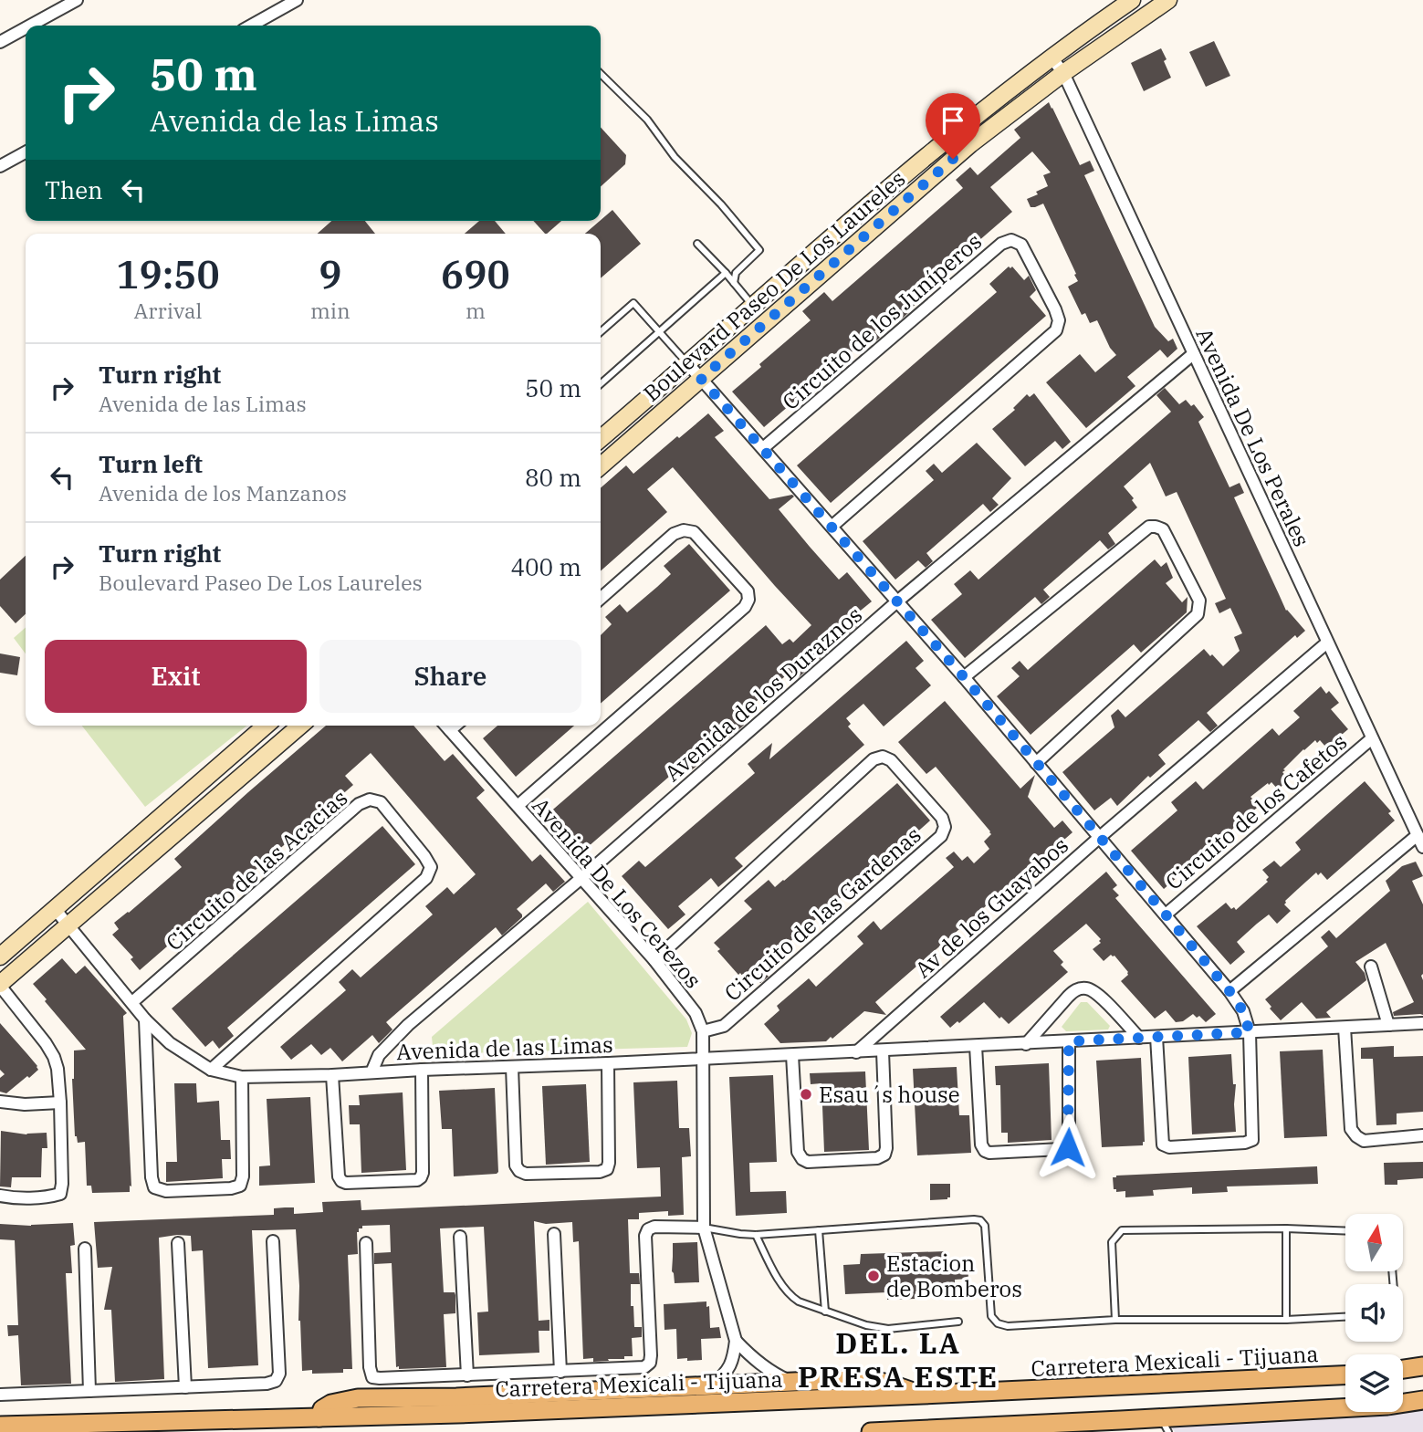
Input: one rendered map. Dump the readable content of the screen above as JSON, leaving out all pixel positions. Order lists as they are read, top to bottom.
{
  "streets": {
    "main road": ["Carretera Mexicali - Tijuana"],
    "street": [
      "Boulevard Paseo De Los Laureles",
      "Circuito de los Juníperos",
      "Avenida De Los Perales",
      "Avenida de los Duraznos",
      "Circuito de los Cafetos",
      "Circuito de las Acacias",
      "Avenida De Los Cerezos",
      "Av de los Guayabos",
      "Circuito de las Gardenas",
      "Avenida de las Limas"
    ]
  },
  "crossings": [
    ["Boulevard Paseo De Los Laureles", "Avenida De Los Perales"],
    ["Avenida De Los Perales", "Avenida de los Duraznos"],
    ["Avenida De Los Perales", "Circuito de los Cafetos"],
    ["Avenida De Los Perales", "Av de los Guayabos"],
    ["Avenida de los Duraznos", "Avenida De Los Cerezos"],
    ["Avenida de los Duraznos", "Avenida de las Limas"],
    ["Circuito de las Acacias", "Avenida de las Limas"],
    ["Avenida De Los Cerezos", "Circuito de las Gardenas"],
    ["Avenida De Los Cerezos", "Avenida de las Limas"],
    ["Av de los Guayabos", "Avenida de las Limas"]
  ],
  "districts": ["DEL. LA PRESA ESTE"],
  "places": ["Esau´s house", "Estacion de Bomberos"],
  "north": "top",
  "page": {
    "turn": ["50 m", "Avenida de las Limas"],
    "then": "Then",
    "eta": [
      "19:50",
      "Arrival",
      "9",
      "min",
      "690",
      "m"
    ],
    "list": [
      {
        "name": "Turn right",
        "note": "Avenida de las Limas",
        "value": "50 m"
      },
      {
        "name": "Turn left",
        "note": "Avenida de los Manzanos",
        "value": "80 m"
      },
      {
        "name": "Turn right",
        "note": "Boulevard Paseo De Los Laureles",
        "value": "400 m"
      }
    ],
    "buttons": ["Exit", "Share"]
  }
}
